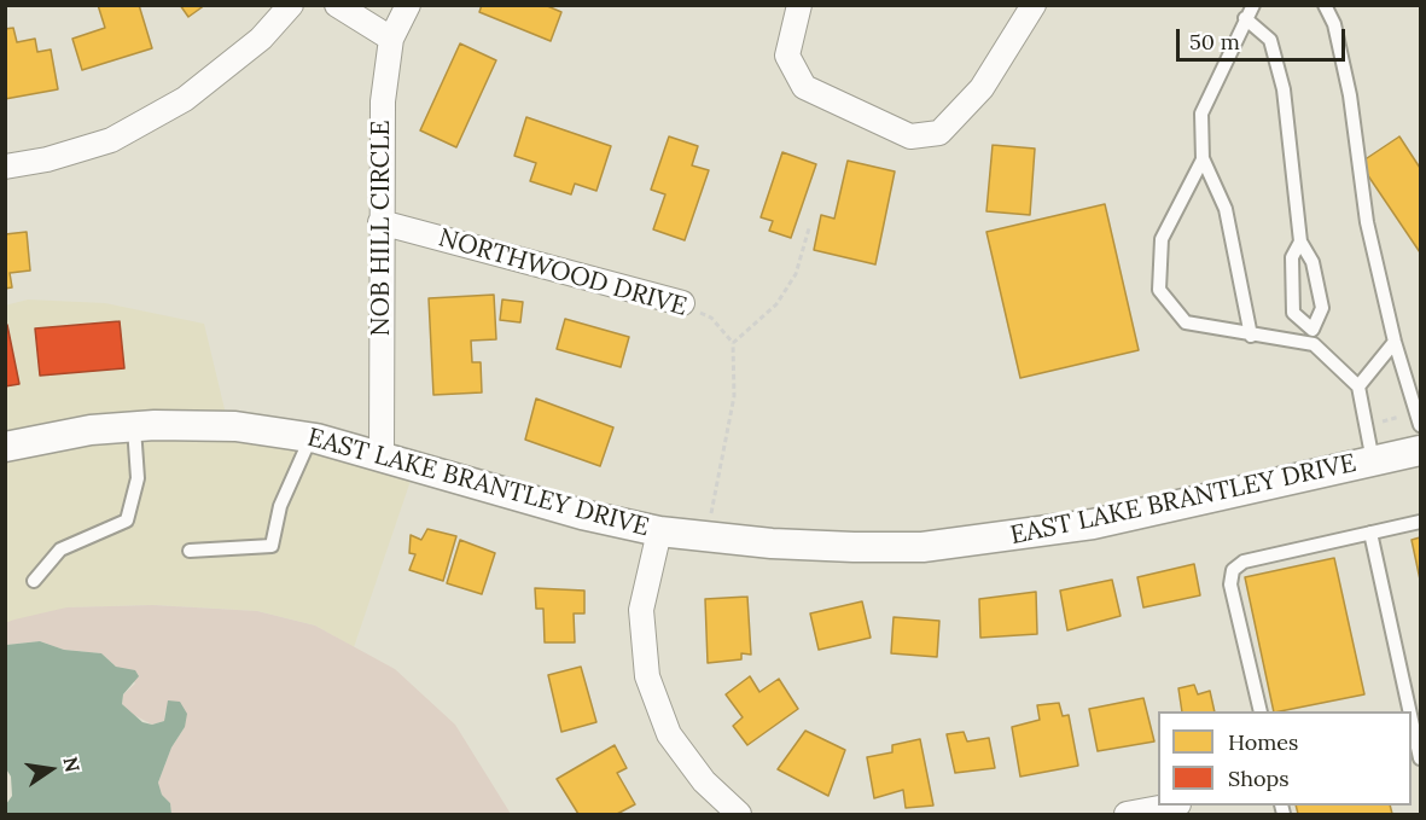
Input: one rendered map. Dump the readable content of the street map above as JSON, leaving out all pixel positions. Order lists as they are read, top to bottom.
{
  "streets": {
    "street": ["NOB HILL CIRCLE", "NORTHWOOD DRIVE", "EAST LAKE BRANTLEY DRIVE"]
  },
  "crossings": [
    ["NOB HILL CIRCLE", "NORTHWOOD DRIVE"],
    ["NOB HILL CIRCLE", "EAST LAKE BRANTLEY DRIVE"]
  ],
  "legend": ["Homes", "Shops"],
  "scale_bar": "50 m",
  "north": "right"
}
